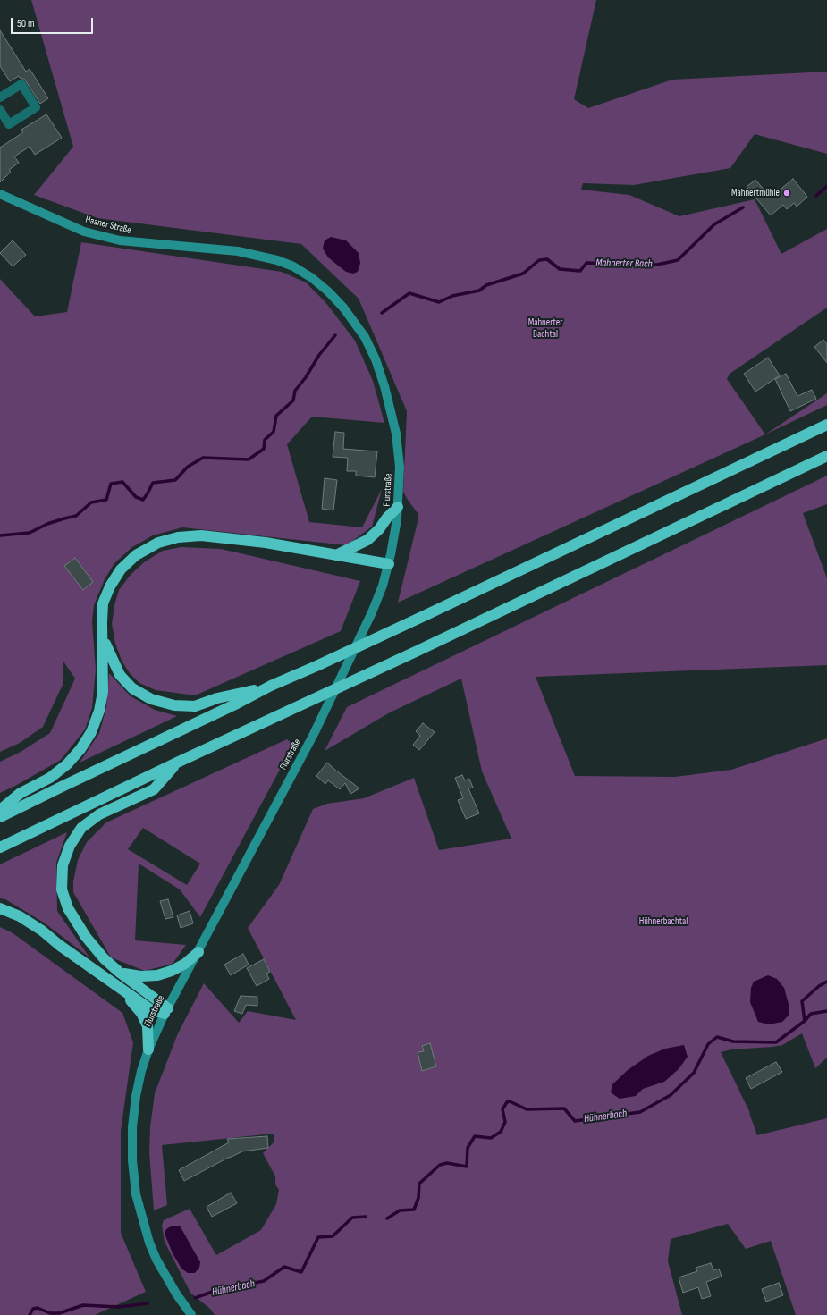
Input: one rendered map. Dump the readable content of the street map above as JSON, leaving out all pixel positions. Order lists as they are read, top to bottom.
{
  "streets": {
    "main road": ["Haaner Straße", "Flurstraße"]
  },
  "crossings": [
    ["Haaner Straße", "Flurstraße"]
  ],
  "water": ["Mahnerter Bach", "Hühnerbach"],
  "parks": ["Mahnerter Bachtal", "Hühnerbachtal"],
  "places": ["Mahnertmühle"],
  "scale_bar": "50 m"
}
